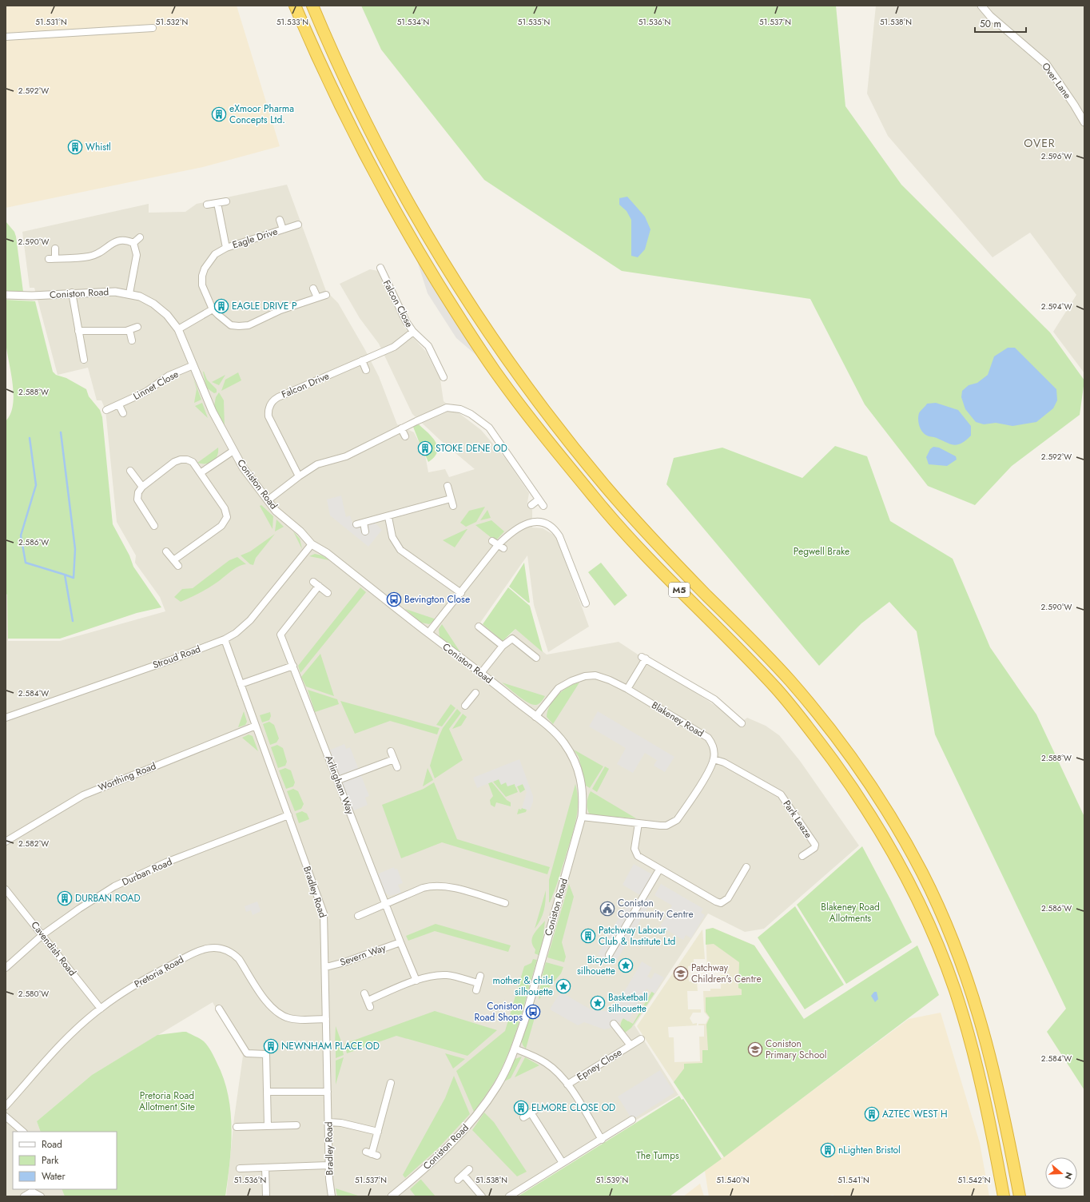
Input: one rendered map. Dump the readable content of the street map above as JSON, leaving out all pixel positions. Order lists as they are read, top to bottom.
{
  "streets": {
    "highway": ["M5"],
    "street": [
      "Over Lane",
      "Eagle Drive",
      "Coniston Road",
      "Falcon Close",
      "Linnet Close",
      "Falcon Drive",
      "Stroud Road",
      "Blakeney Road",
      "Worthing Road",
      "Arlingham Way",
      "Park Leaze",
      "Durban Road",
      "Bradley Road",
      "Cavendish Road",
      "Severn Way",
      "Pretoria Road",
      "Epney Close"
    ]
  },
  "crossings": [
    ["Coniston Road", "Linnet Close"],
    ["Coniston Road", "Stroud Road"],
    ["Coniston Road", "Blakeney Road"],
    ["Falcon Close", "Falcon Drive"],
    ["Stroud Road", "Bradley Road"],
    ["Blakeney Road", "Park Leaze"],
    ["Worthing Road", "Bradley Road"],
    ["Arlingham Way", "Severn Way"],
    ["Durban Road", "Bradley Road"],
    ["Durban Road", "Cavendish Road"],
    ["Bradley Road", "Severn Way"],
    ["Bradley Road", "Pretoria Road"],
    ["Cavendish Road", "Pretoria Road"]
  ],
  "districts": ["OVER"],
  "parks": [
    "Pegwell Brake",
    "Blakeney Road Allotments",
    "Pretoria Road Allotment Site",
    "The Tumps"
  ],
  "places": {
    "building": [
      "eXmoor Pharma Concepts Ltd.",
      "Whistl",
      "EAGLE DRIVE P",
      "STOKE DENE OD",
      "DURBAN ROAD",
      "Patchway Labour Club & Institute Ltd",
      "NEWNHAM PLACE OD",
      "ELMORE CLOSE OD",
      "AZTEC WEST H",
      "nLighten Bristol"
    ],
    "bus stop": ["Bevington Close", "Coniston Road Shops"],
    "public building": ["Coniston Community Centre"],
    "place": ["Bicycle silhouette", "mother & child silhouette", "Basketball silhouette"],
    "school or university": ["Patchway Children's Centre", "Coniston Primary School"]
  },
  "legend": ["Road", "Park", "Water"],
  "scale_bar": "50 m",
  "north": "right",
  "coordinates": [
    "51.532°N",
    "51.531°N",
    "51.533°N",
    "51.534°N",
    "51.535°N",
    "51.536°N",
    "51.537°N",
    "51.538°N",
    "2.592°W",
    "2.596°W",
    "2.590°W",
    "2.594°W",
    "2.588°W",
    "2.586°W",
    "2.584°W",
    "2.582°W",
    "2.580°W",
    "51.539°N",
    "51.540°N",
    "51.541°N",
    "51.542°N"
  ]
}
